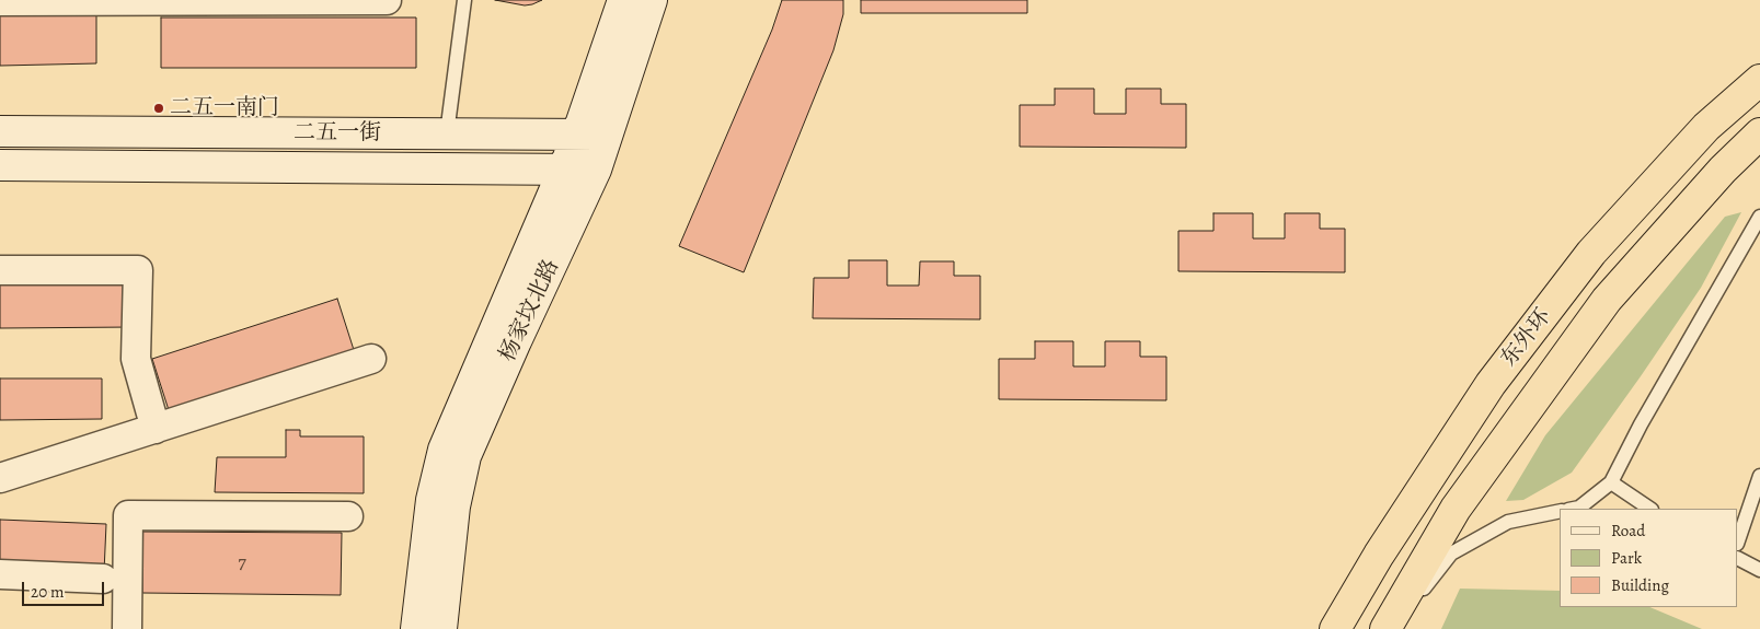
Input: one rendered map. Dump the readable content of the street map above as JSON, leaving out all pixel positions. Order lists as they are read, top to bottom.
{
  "streets": {
    "highway": ["东外环"],
    "main road": ["二五一街", "杨家坟北路"]
  },
  "crossings": [
    ["二五一街", "杨家坟北路"]
  ],
  "places": ["二五一南门"],
  "house_numbers": ["7"],
  "legend": ["Road", "Park", "Building"],
  "scale_bar": "20 m"
}
